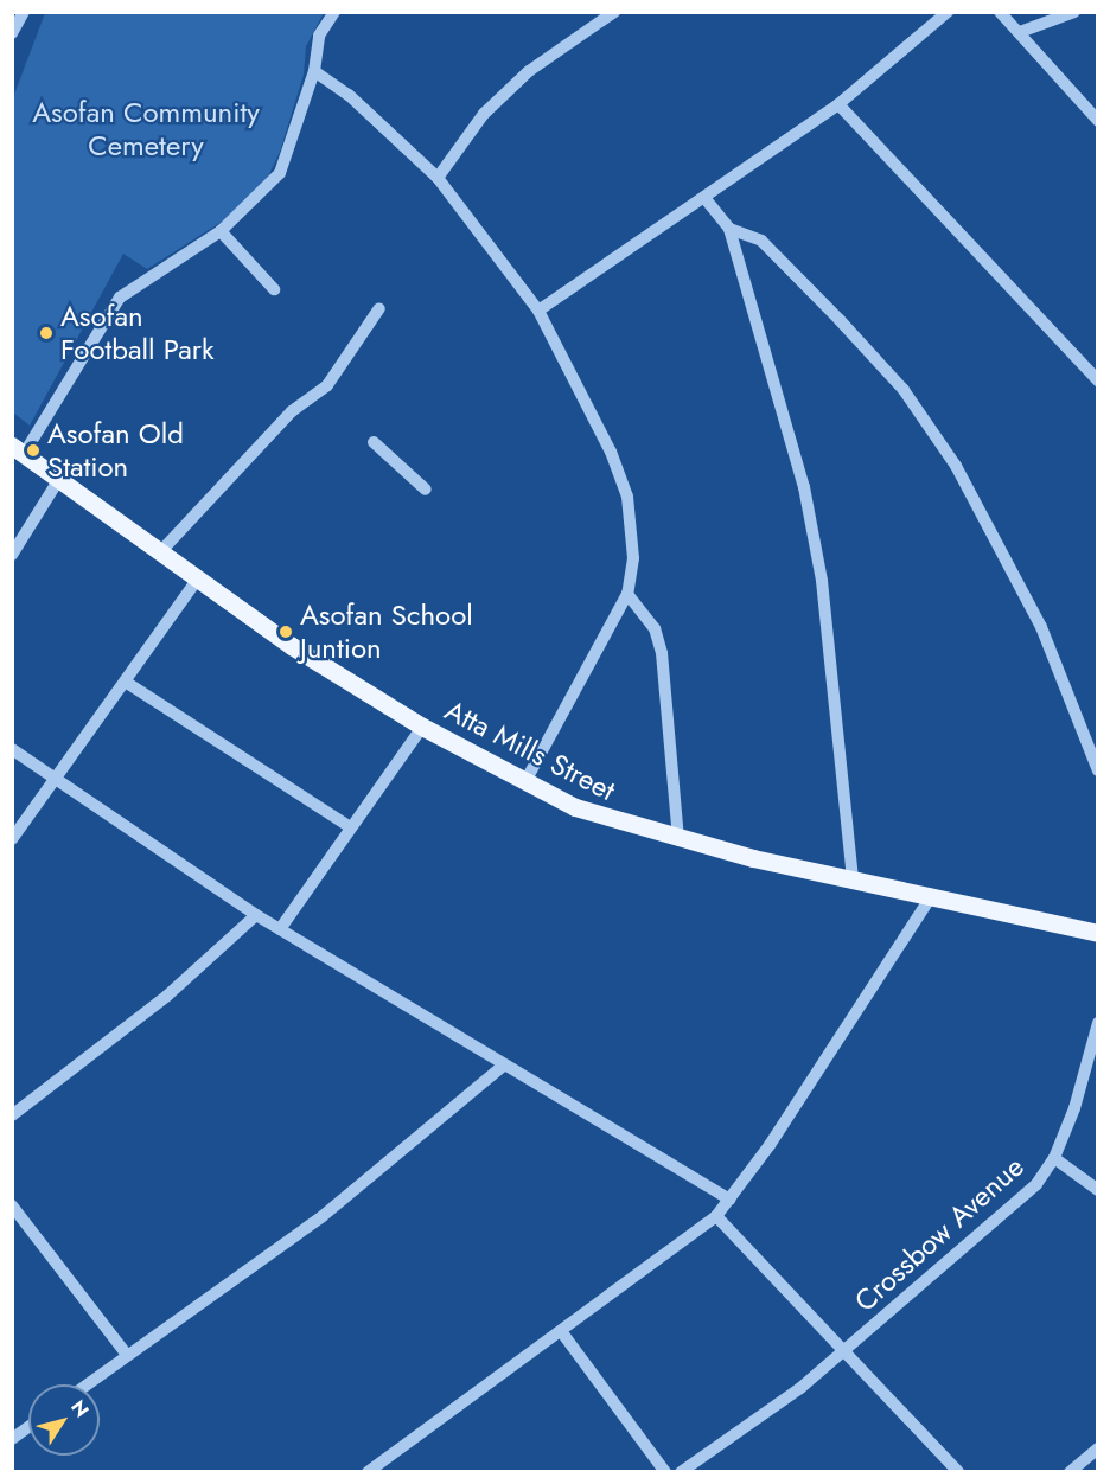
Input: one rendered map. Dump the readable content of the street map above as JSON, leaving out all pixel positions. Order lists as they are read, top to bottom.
{
  "streets": {
    "main road": ["Atta Mills Street"],
    "street": ["Crossbow Avenue"]
  },
  "parks": ["Asofan Community Cemetery"],
  "places": ["Asofan Football Park", "Asofan Old Station", "Asofan School Juntion"],
  "north": "top right"
}
